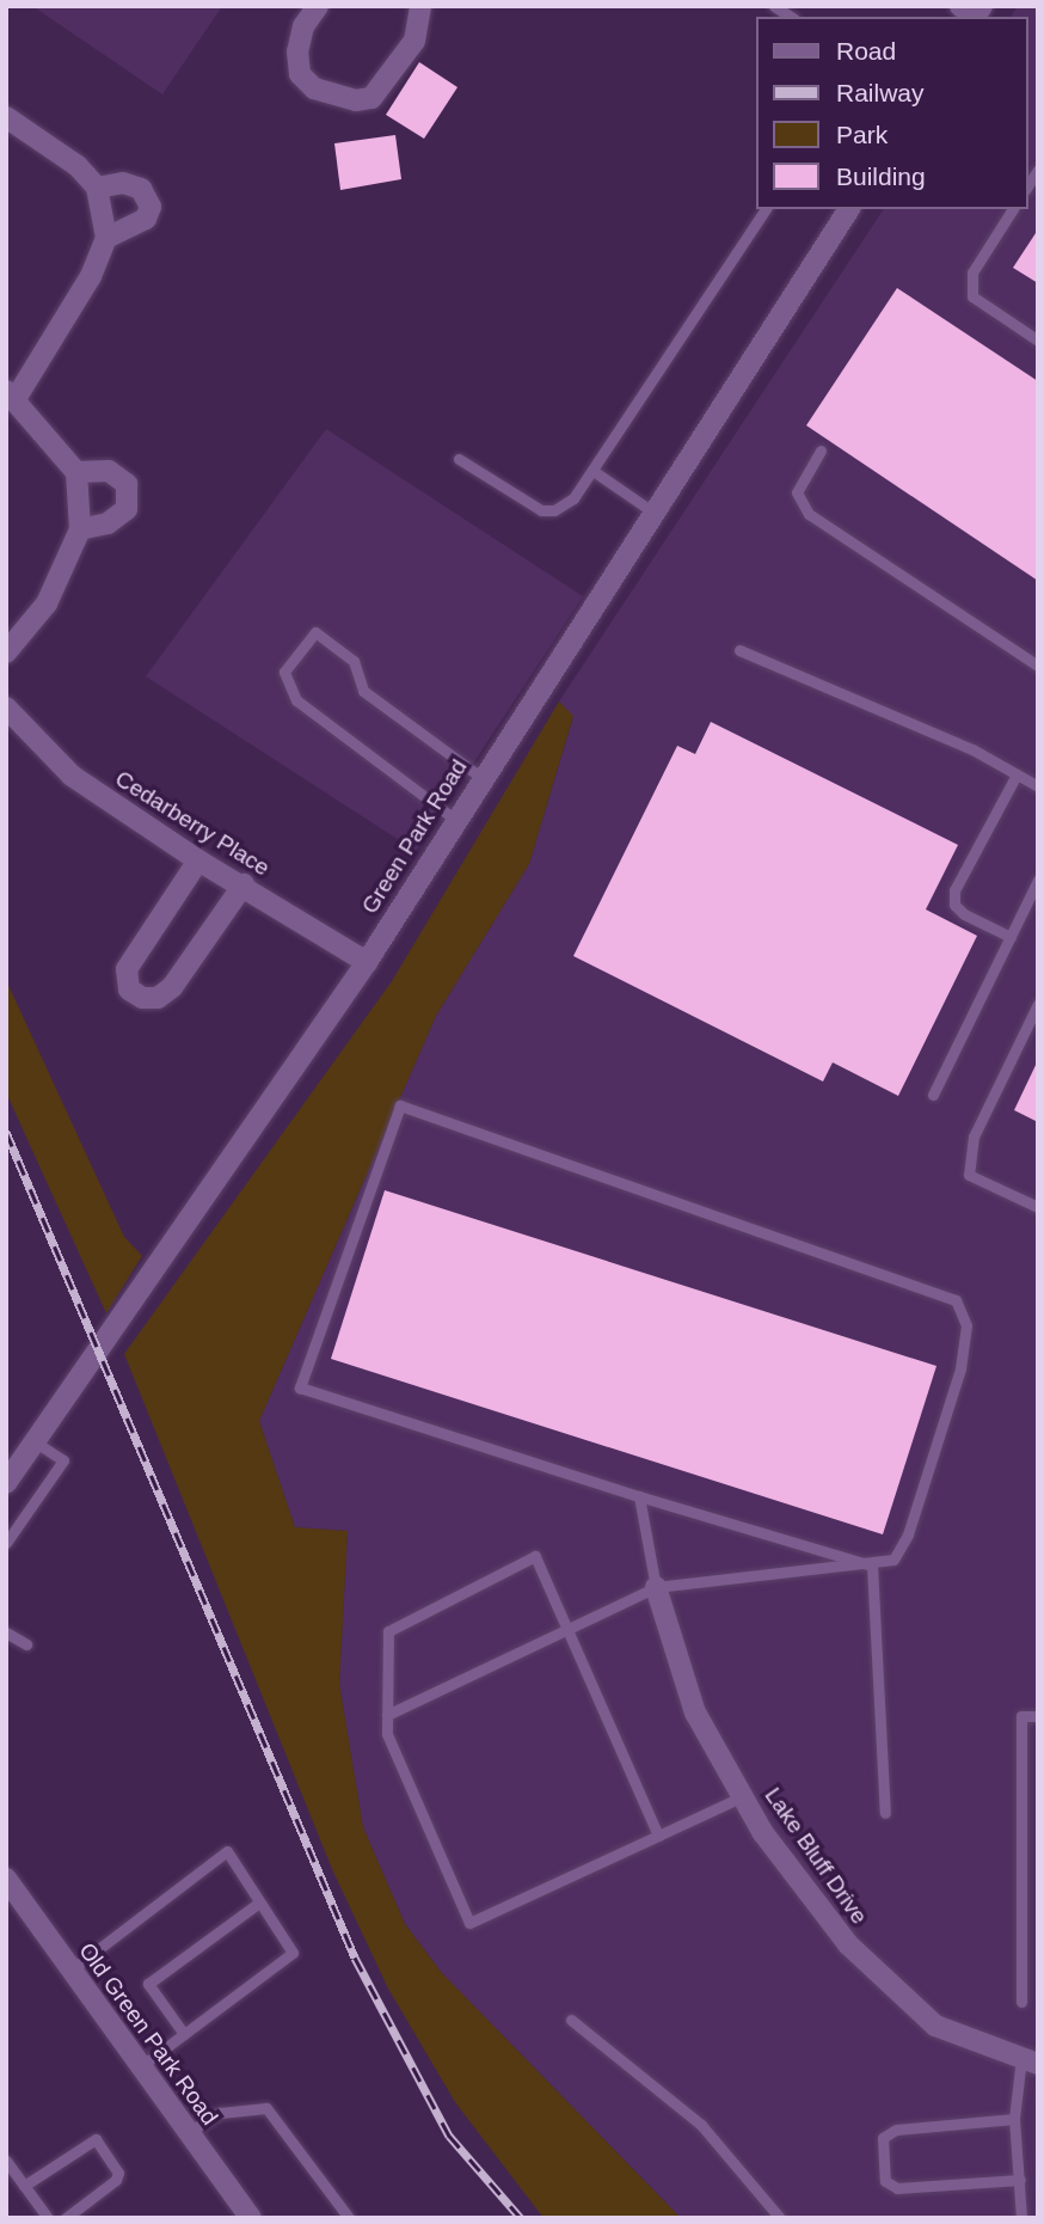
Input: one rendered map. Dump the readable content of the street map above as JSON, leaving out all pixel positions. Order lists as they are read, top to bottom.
{
  "streets": {
    "street": [
      "Cedarberry Place",
      "Green Park Road",
      "Lake Bluff Drive",
      "Old Green Park Road"
    ]
  },
  "crossings": [
    ["Cedarberry Place", "Green Park Road"]
  ],
  "legend": [
    "Road",
    "Railway",
    "Park",
    "Building"
  ]
}
